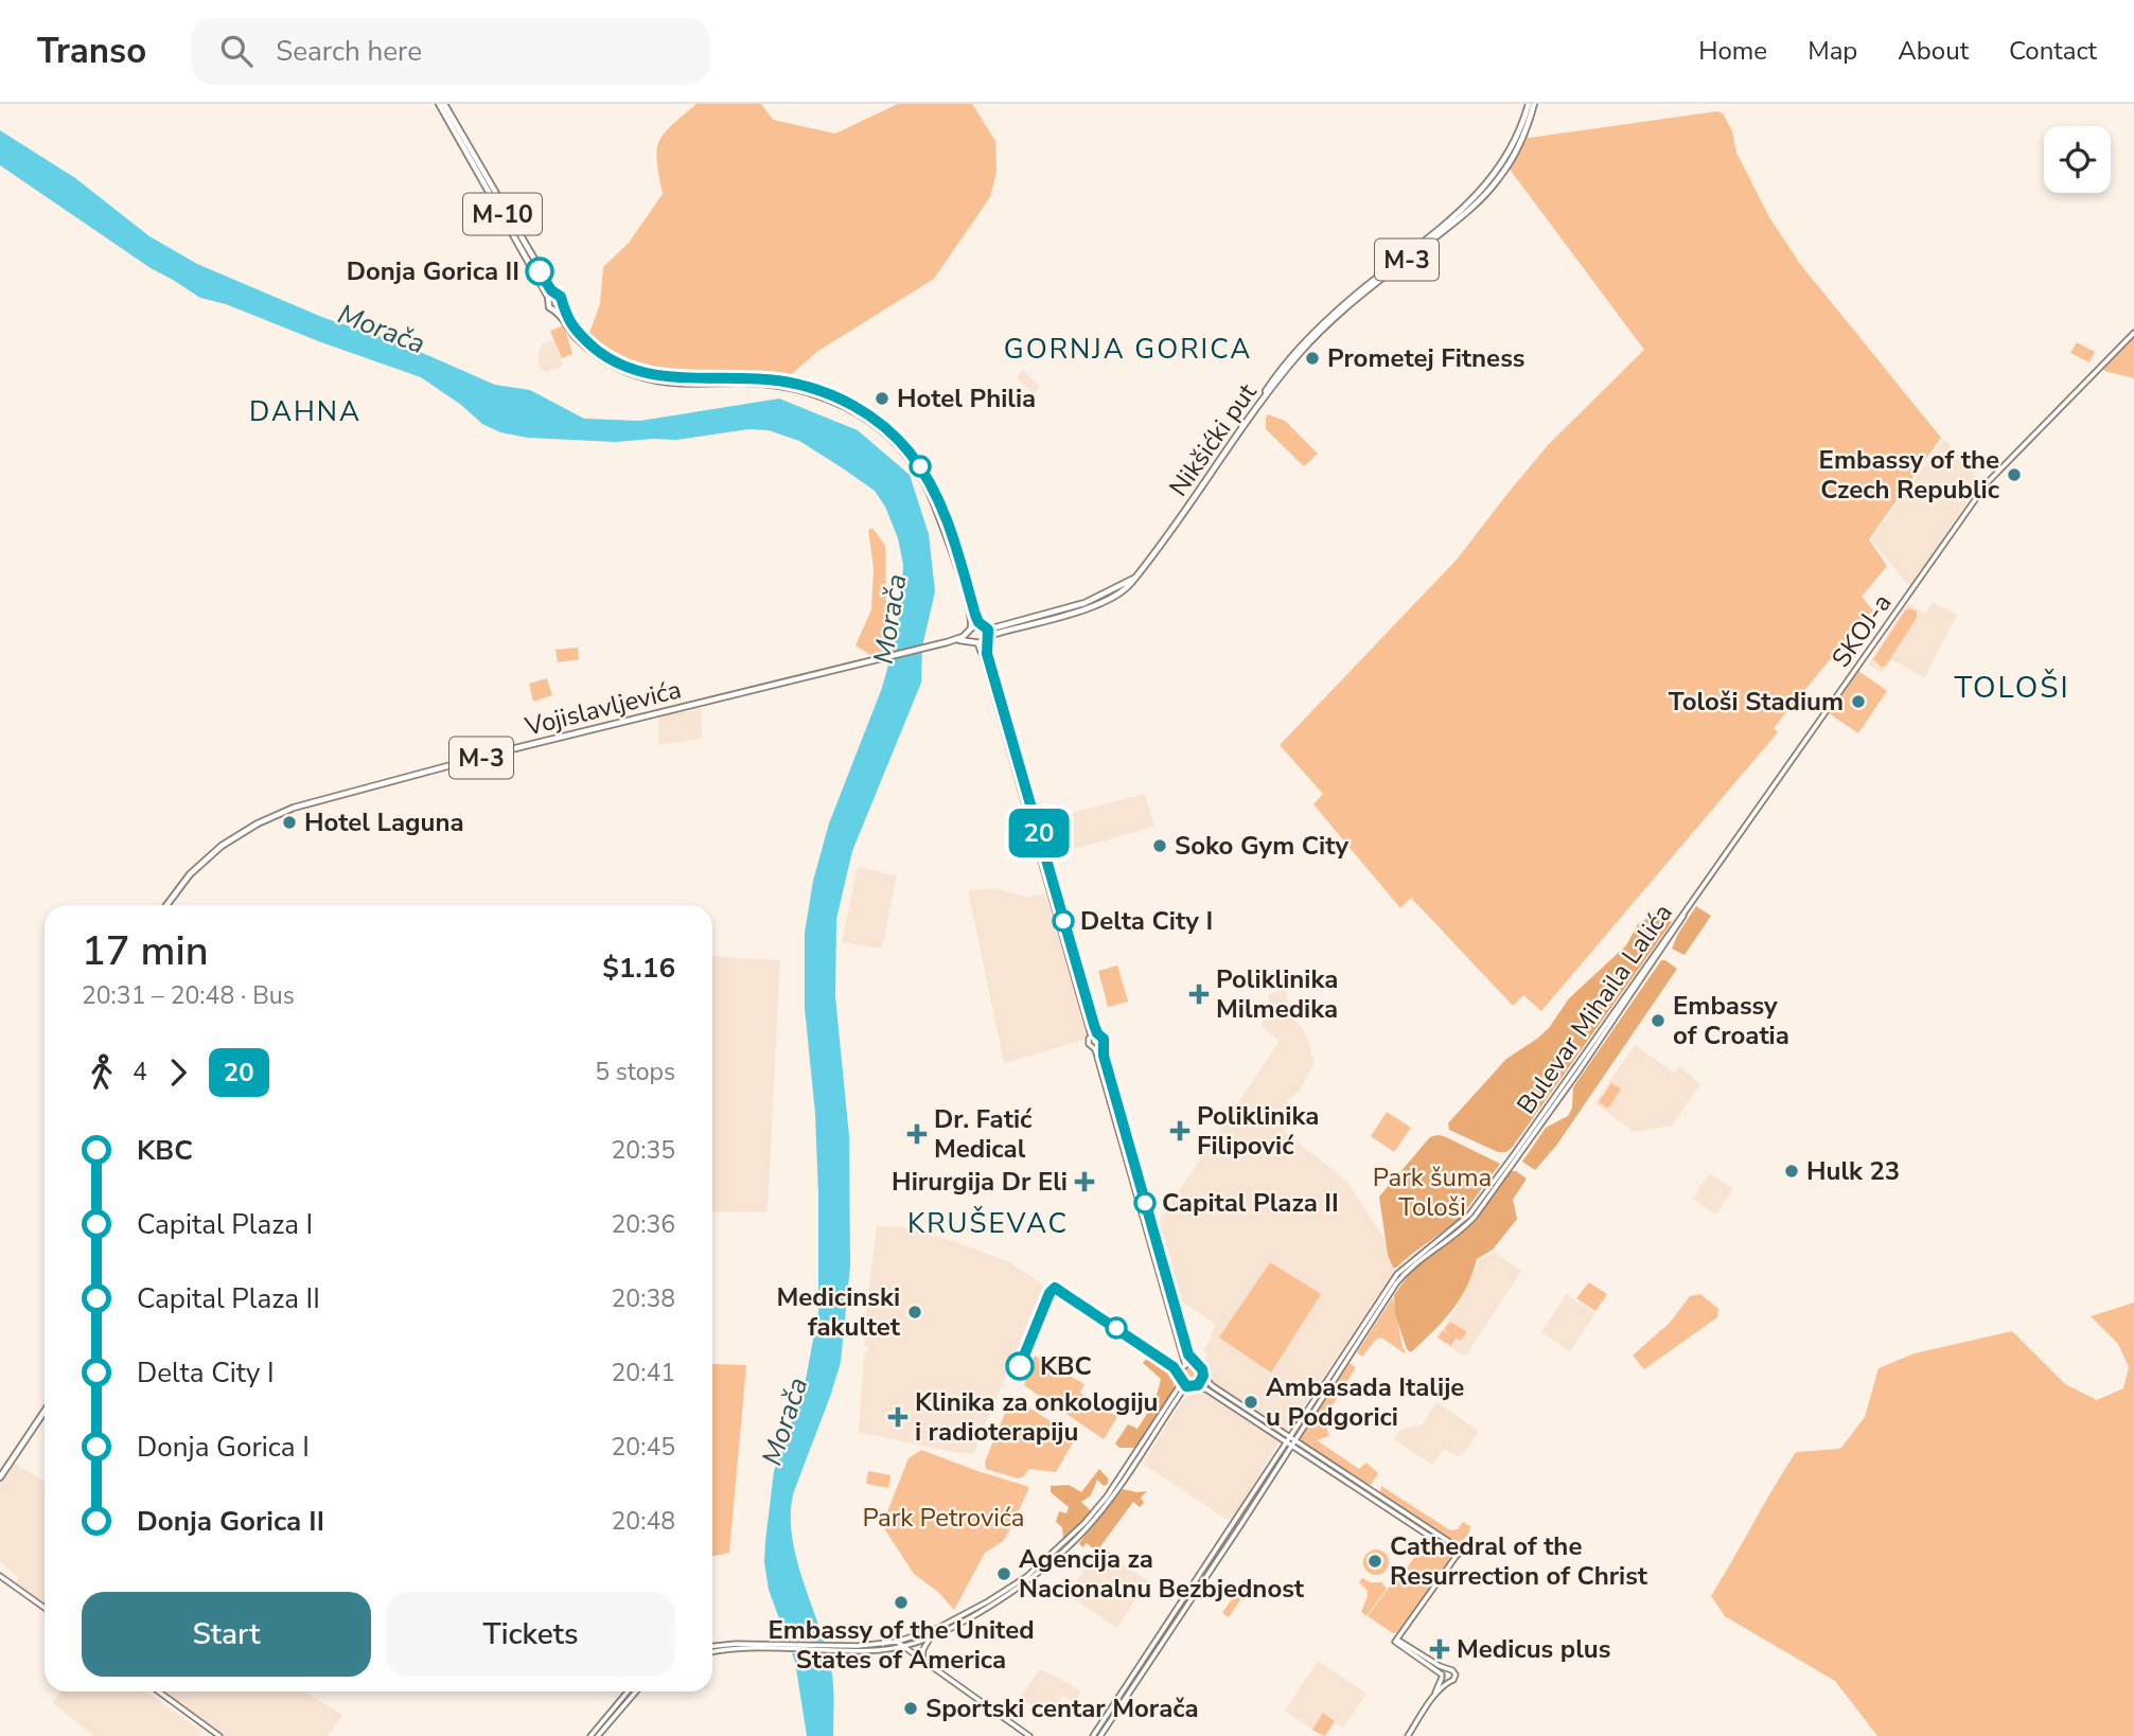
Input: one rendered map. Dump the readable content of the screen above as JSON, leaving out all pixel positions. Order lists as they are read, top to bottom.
{
  "streets": {
    "main road": [
      "M-10",
      "M-3",
      "Nikšićki put",
      "SKOJ-a",
      "Vojislavljevića",
      "Bulevar Mihaila Lalića"
    ]
  },
  "crossings": [
    ["M-10", "M-3"],
    ["M-10", "Nikšićki put"],
    ["M-3", "Nikšićki put"],
    ["M-3", "Vojislavljevića"],
    ["SKOJ-a", "Bulevar Mihaila Lalića"]
  ],
  "districts": [
    "GORNJA GORICA",
    "DAHNA",
    "TOLOŠI",
    "KRUŠEVAC"
  ],
  "water": ["Morača"],
  "parks": ["Park šuma Tološi", "Park Petrovića"],
  "places": {
    "other": [
      "Donja Gorica II",
      "Prometej Fitness",
      "Hotel Philia",
      "Embassy of the Czech Republic",
      "Tološi Stadium",
      "Hotel Laguna",
      "Soko Gym City",
      "Delta City I",
      "Embassy of Croatia",
      "Hulk 23",
      "Capital Plaza II",
      "Medicinski fakultet",
      "KBC",
      "Ambasada Italije u Podgorici",
      "Cathedral of the Resurrection of Christ",
      "Agencija za Nacionalnu Bezbjednost",
      "Embassy of the United States of America",
      "Sportski centar Morača"
    ],
    "health": [
      "Poliklinika Milmedika",
      "Poliklinika Filipović",
      "Dr. Fatić Medical",
      "Hirurgija Dr Eli",
      "Klinika za onkologiju i radioterapiju",
      "Medicus plus"
    ]
  },
  "lines": ["bus line 20"],
  "page": {
    "header": "Transo",
    "search": "Search here",
    "nav": [
      "Home",
      "Map",
      "About",
      "Contact"
    ],
    "on_map": "20",
    "heading": ["17 min", "20:31 – 20:48 · Bus", "$1.16"],
    "legs": ["4", "20", "5 stops"],
    "list": [
      {
        "name": "KBC",
        "value": "20:35"
      },
      {
        "name": "Capital Plaza I",
        "value": "20:36"
      },
      {
        "name": "Capital Plaza II",
        "value": "20:38"
      },
      {
        "name": "Delta City I",
        "value": "20:41"
      },
      {
        "name": "Donja Gorica I",
        "value": "20:45"
      },
      {
        "name": "Donja Gorica II",
        "value": "20:48"
      }
    ],
    "buttons": ["Start", "Tickets"]
  }
}
